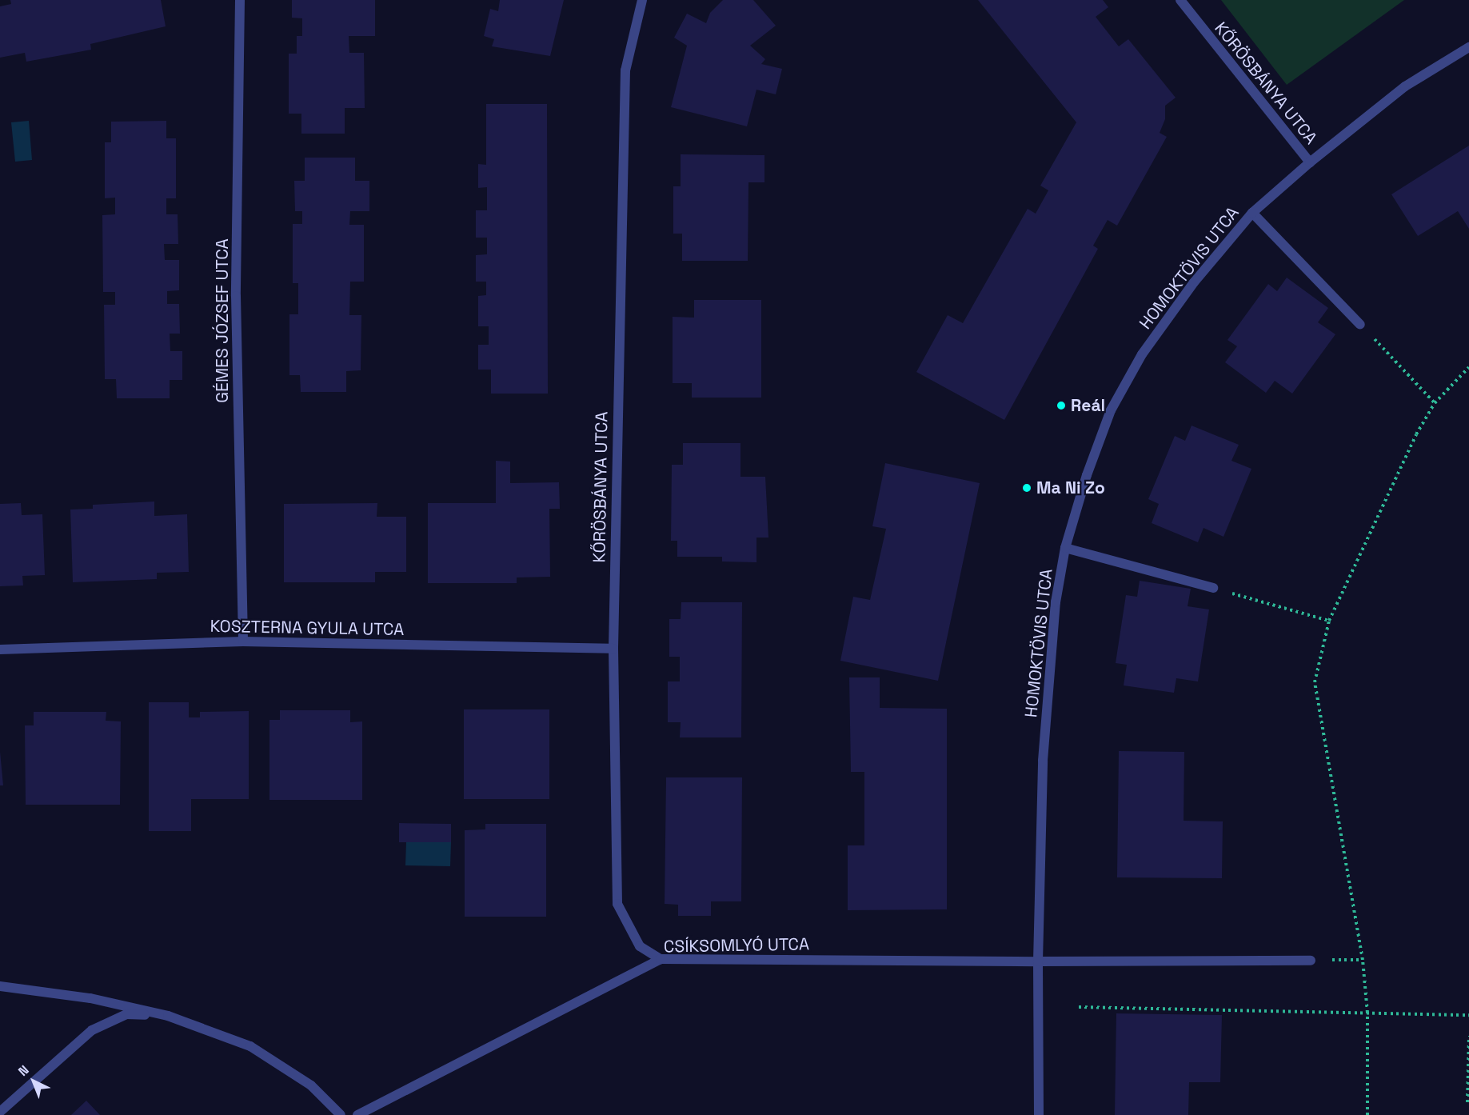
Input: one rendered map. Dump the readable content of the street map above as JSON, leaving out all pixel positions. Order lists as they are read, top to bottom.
{
  "streets": {
    "street": [
      "KŐRÖSBÁNYA UTCA",
      "HOMOKTÖVIS UTCA",
      "GÉMES JÓZSEF UTCA",
      "KOSZTERNA GYULA UTCA",
      "CSÍKSOMLYÓ UTCA"
    ]
  },
  "crossings": [
    ["KŐRÖSBÁNYA UTCA", "HOMOKTÖVIS UTCA"],
    ["KŐRÖSBÁNYA UTCA", "KOSZTERNA GYULA UTCA"],
    ["KŐRÖSBÁNYA UTCA", "CSÍKSOMLYÓ UTCA"],
    ["HOMOKTÖVIS UTCA", "CSÍKSOMLYÓ UTCA"],
    ["GÉMES JÓZSEF UTCA", "KOSZTERNA GYULA UTCA"]
  ],
  "places": ["Reál", "Ma Ni Zo"],
  "north": "top left"
}
